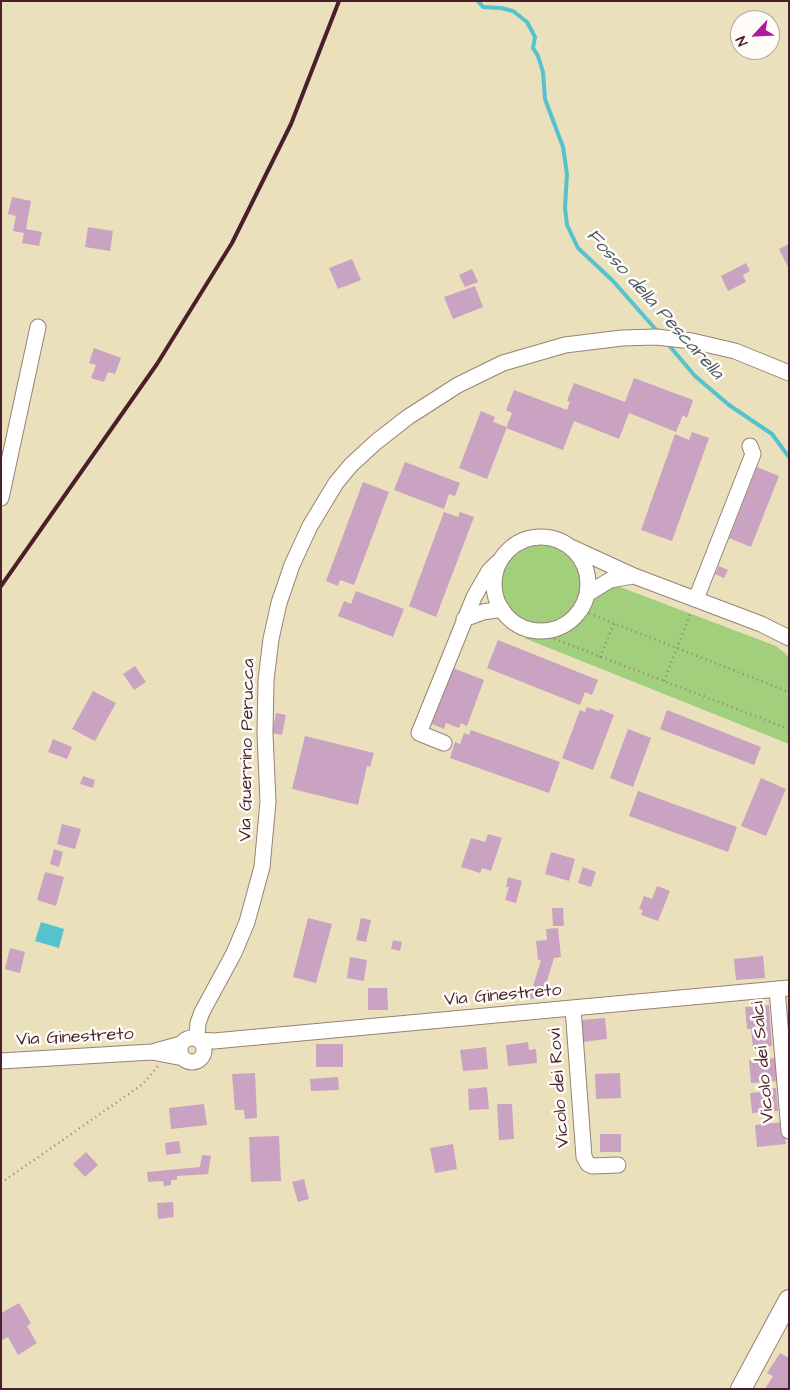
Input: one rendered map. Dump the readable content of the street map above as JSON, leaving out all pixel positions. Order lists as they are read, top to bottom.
{
  "streets": {
    "street": [
      "Via Guerrino Perucca",
      "Via Ginestreto",
      "Vicolo dei Salci",
      "Vicolo dei Rovi"
    ]
  },
  "crossings": [
    ["Via Guerrino Perucca", "Via Ginestreto"],
    ["Via Ginestreto", "Vicolo dei Salci"],
    ["Via Ginestreto", "Vicolo dei Rovi"]
  ],
  "water": ["Fosso della Pescarella"],
  "north": "bottom left"
}
